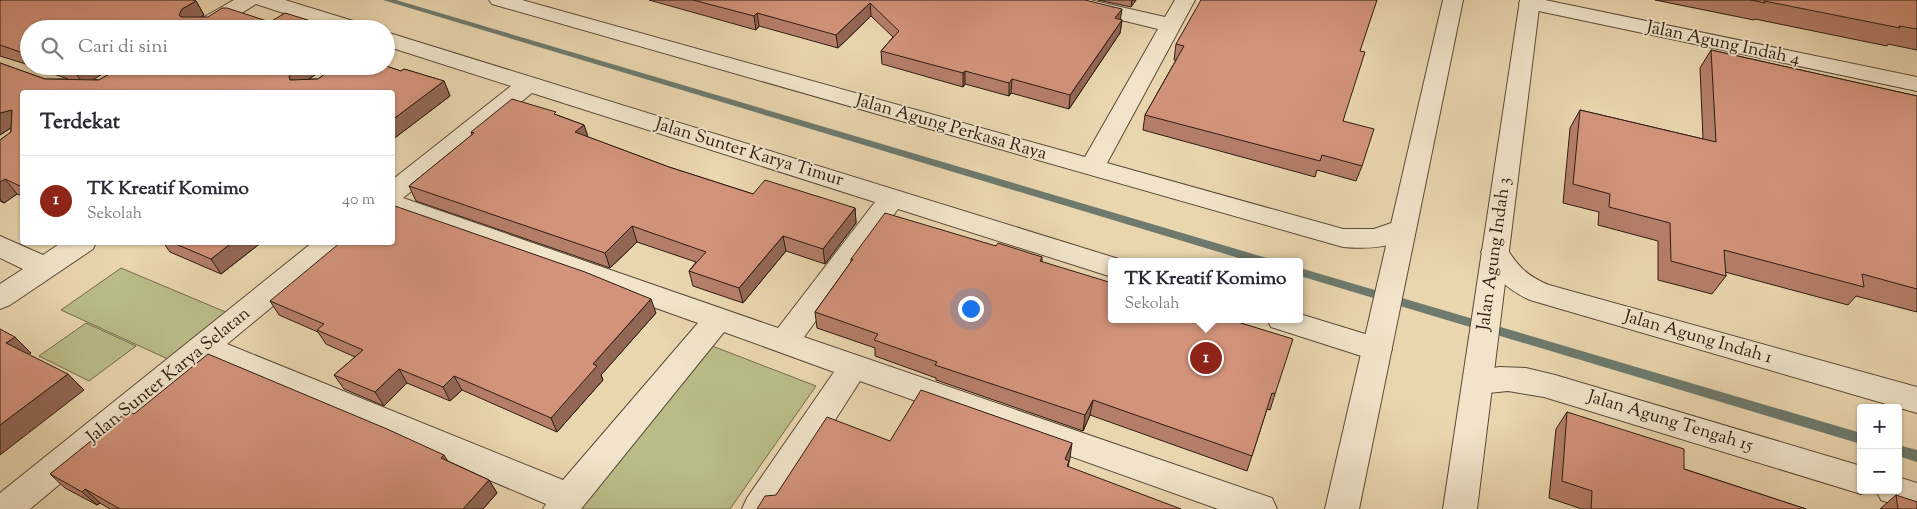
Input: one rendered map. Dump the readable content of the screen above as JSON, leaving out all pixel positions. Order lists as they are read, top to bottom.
{
  "streets": {
    "street": [
      "Jalan Agung Indah 4",
      "Jalan Agung Perkasa Raya",
      "Jalan Sunter Karya Timur",
      "Jalan Agung Indah 3",
      "Jalan Agung Indah 1",
      "Jalan Sunter Karya Selatan",
      "Jalan Agung Tengah 15"
    ]
  },
  "crossings": [
    ["Jalan Agung Indah 4", "Jalan Agung Indah 3"],
    ["Jalan Agung Indah 3", "Jalan Agung Indah 1"],
    ["Jalan Agung Indah 3", "Jalan Agung Tengah 15"]
  ],
  "page": {
    "search": "Cari di sini",
    "heading": "Terdekat",
    "list": [
      {
        "mark": "1",
        "name": "TK Kreatif Komimo",
        "note": "Sekolah",
        "value": "40 m"
      }
    ],
    "popup": ["TK Kreatif Komimo", "Sekolah"],
    "pins": "1",
    "map_buttons": ["+", "−"]
  }
}
